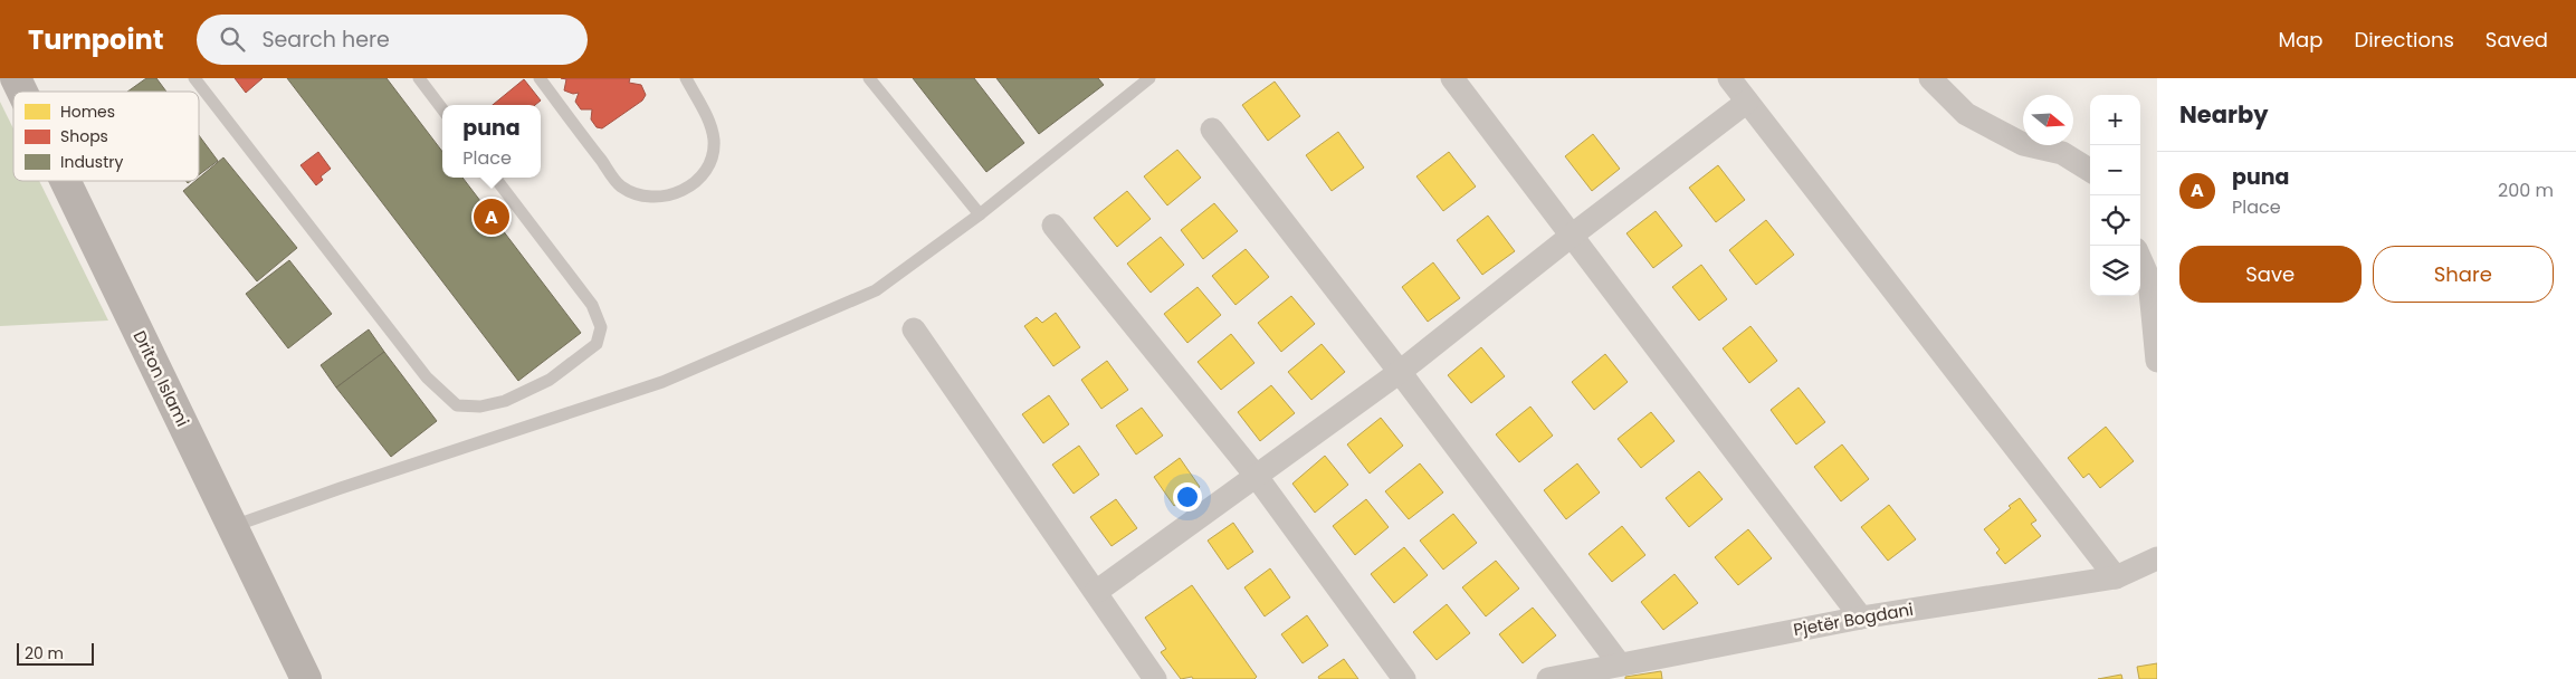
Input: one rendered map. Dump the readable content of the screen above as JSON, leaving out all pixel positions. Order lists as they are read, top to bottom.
{
  "streets": {
    "street": ["Driton Islami", "Pjetër Bogdani"]
  },
  "legend": ["Homes", "Shops", "Industry"],
  "scale_bar": "20 m",
  "north": "right",
  "page": {
    "header": "Turnpoint",
    "search": "Search here",
    "nav": ["Map", "Directions", "Saved"],
    "heading": "Nearby",
    "map_buttons": ["+", "−"],
    "popup": ["puna", "Place"],
    "list": [
      {
        "mark": "A",
        "name": "puna",
        "note": "Place",
        "value": "200 m"
      }
    ],
    "pins": "A",
    "buttons": ["Save", "Share"],
    "scale": "20 m"
  }
}
